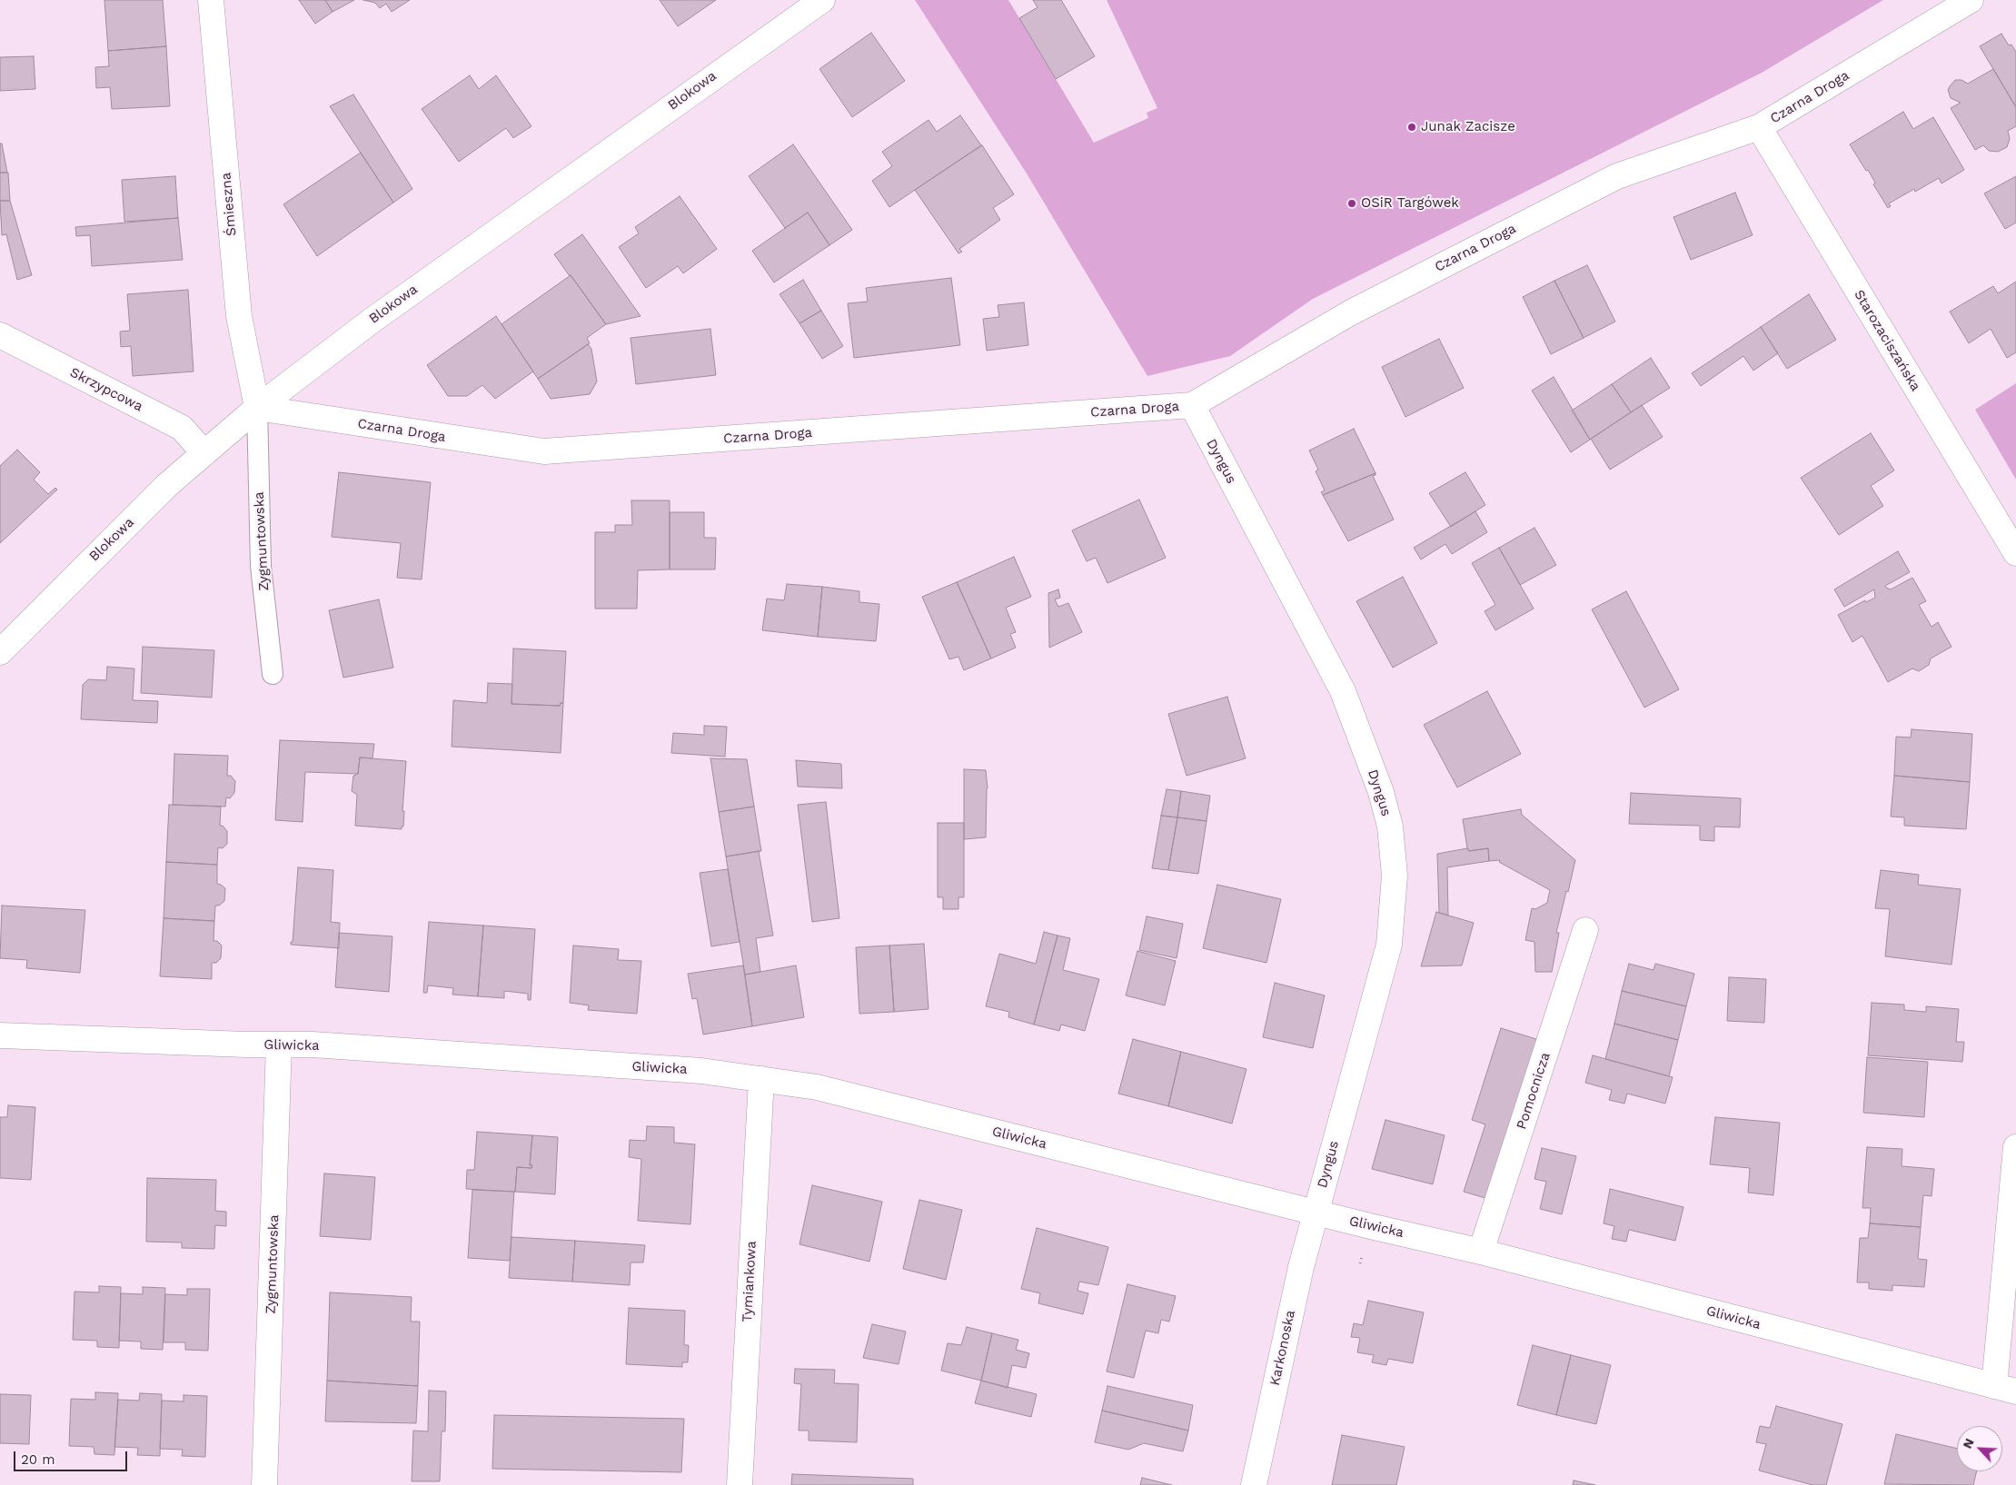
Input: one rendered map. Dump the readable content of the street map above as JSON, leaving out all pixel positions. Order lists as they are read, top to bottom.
{
  "streets": {
    "street": [
      "Blokowa",
      "Czarna Droga",
      "Śmieszna",
      "Starozaciszańska",
      "Skrzypcowa",
      "Dyngus",
      "Zygmuntowska",
      "Gliwicka",
      "Pomocnicza",
      "Tymiankowa",
      "Karkonoska"
    ]
  },
  "crossings": [
    ["Blokowa", "Czarna Droga"],
    ["Blokowa", "Śmieszna"],
    ["Blokowa", "Skrzypcowa"],
    ["Blokowa", "Zygmuntowska"],
    ["Czarna Droga", "Śmieszna"],
    ["Czarna Droga", "Starozaciszańska"],
    ["Czarna Droga", "Dyngus"],
    ["Czarna Droga", "Zygmuntowska"],
    ["Śmieszna", "Zygmuntowska"],
    ["Dyngus", "Gliwicka"],
    ["Dyngus", "Karkonoska"],
    ["Zygmuntowska", "Gliwicka"],
    ["Gliwicka", "Pomocnicza"],
    ["Gliwicka", "Tymiankowa"],
    ["Gliwicka", "Karkonoska"]
  ],
  "places": ["Junak Zacisze", "OSiR Targówek"],
  "scale_bar": "20 m",
  "north": "top left"
}
